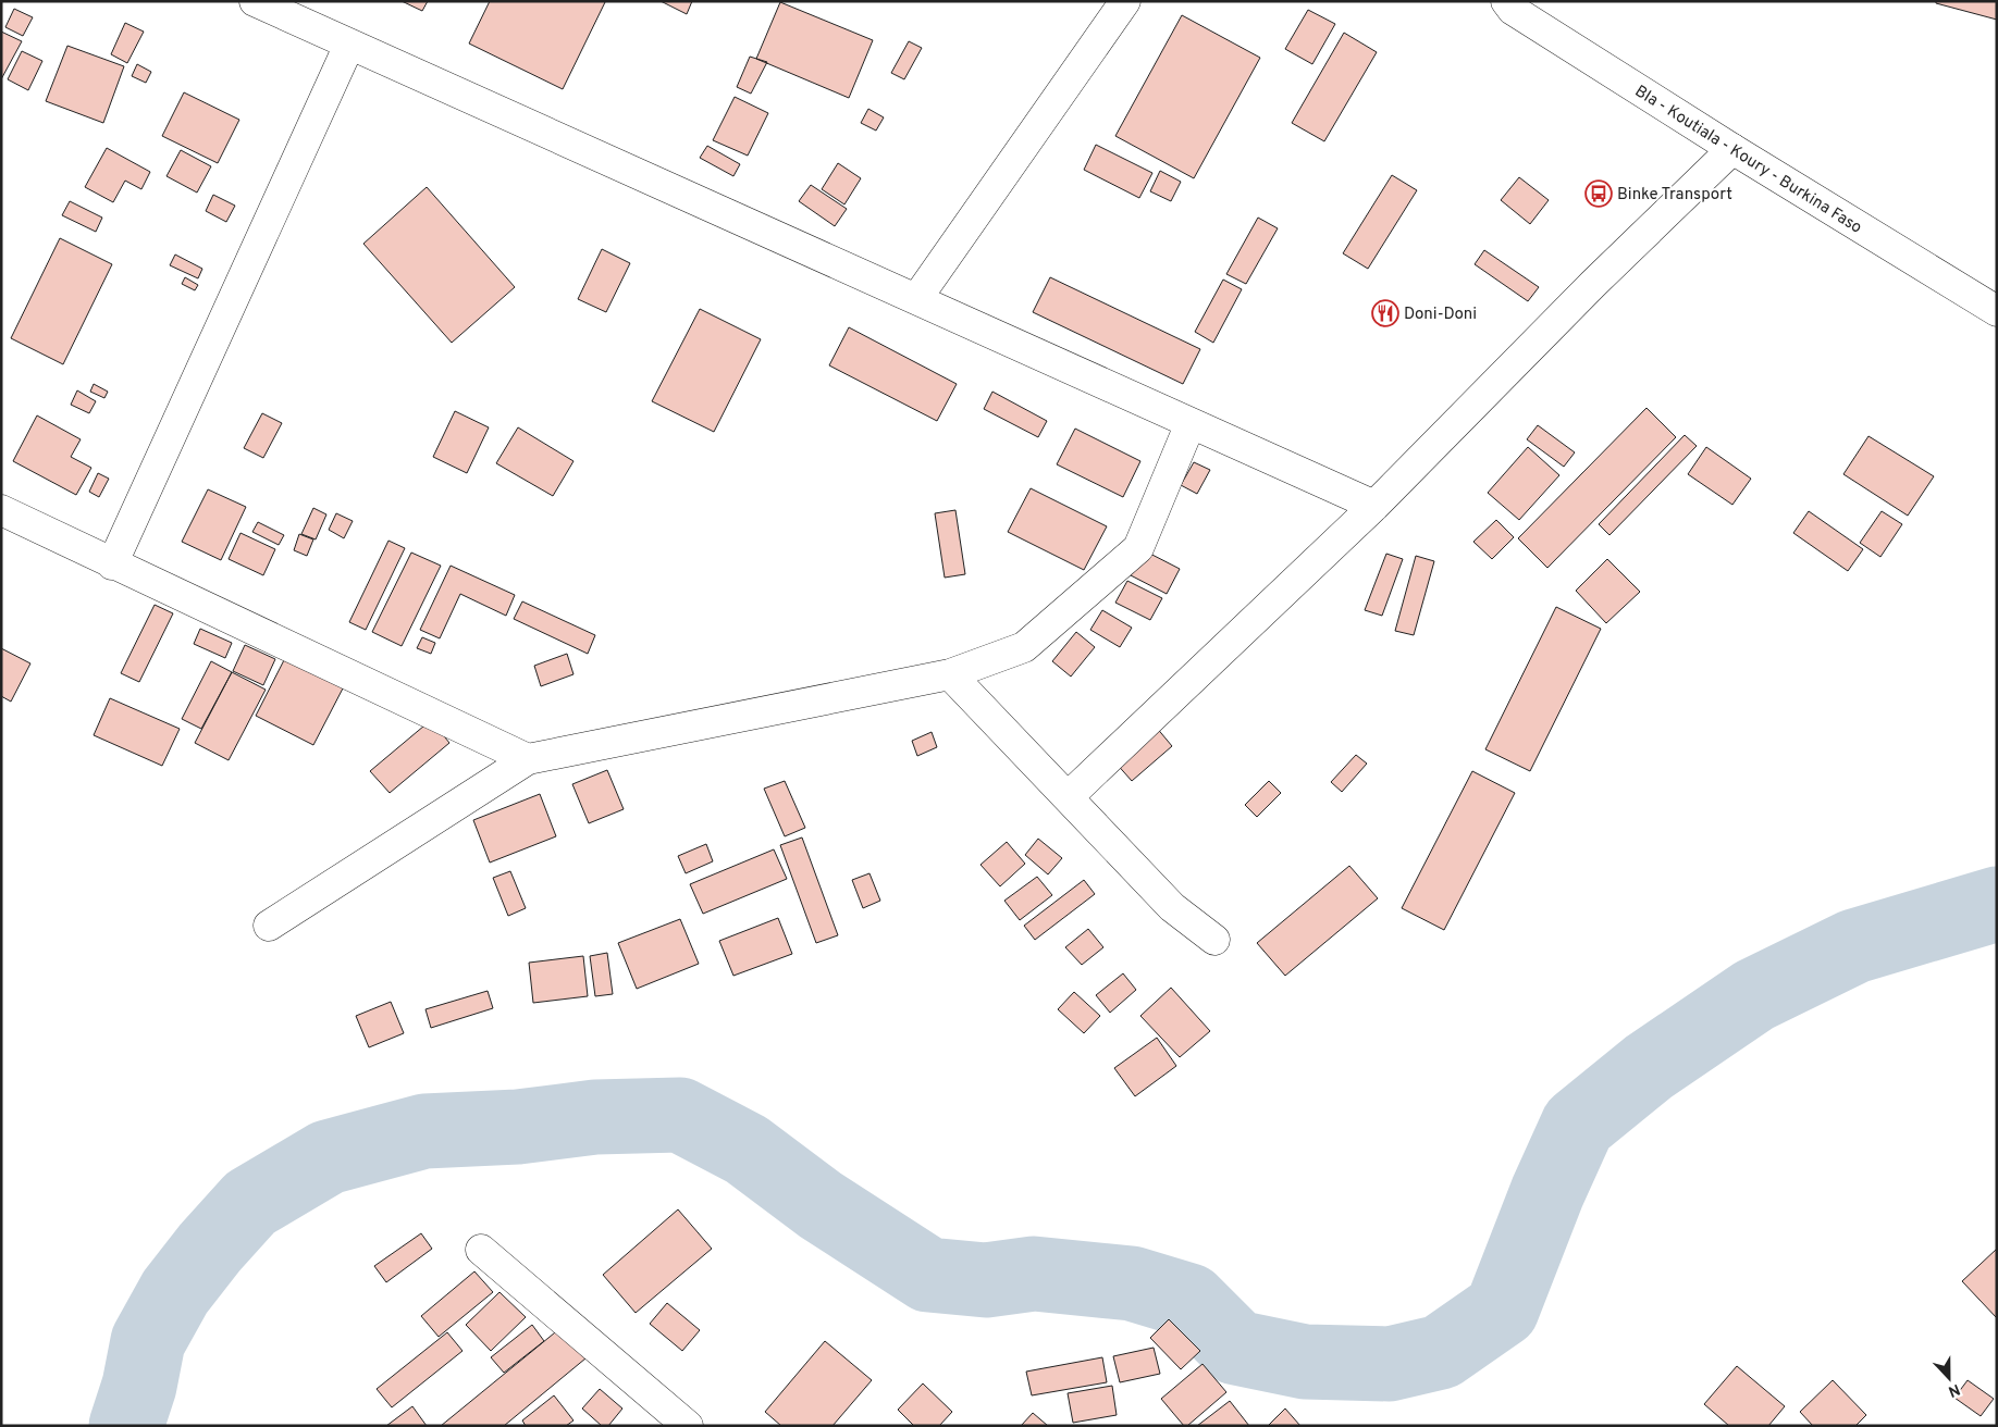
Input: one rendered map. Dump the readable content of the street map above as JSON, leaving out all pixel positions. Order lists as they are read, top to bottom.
{
  "streets": {
    "street": ["Bla - Koutiala - Koury - Burkina Faso"]
  },
  "places": {
    "bus stop": ["Binke Transport"],
    "restaurant": ["Doni-Doni"]
  },
  "north": "bottom"
}
